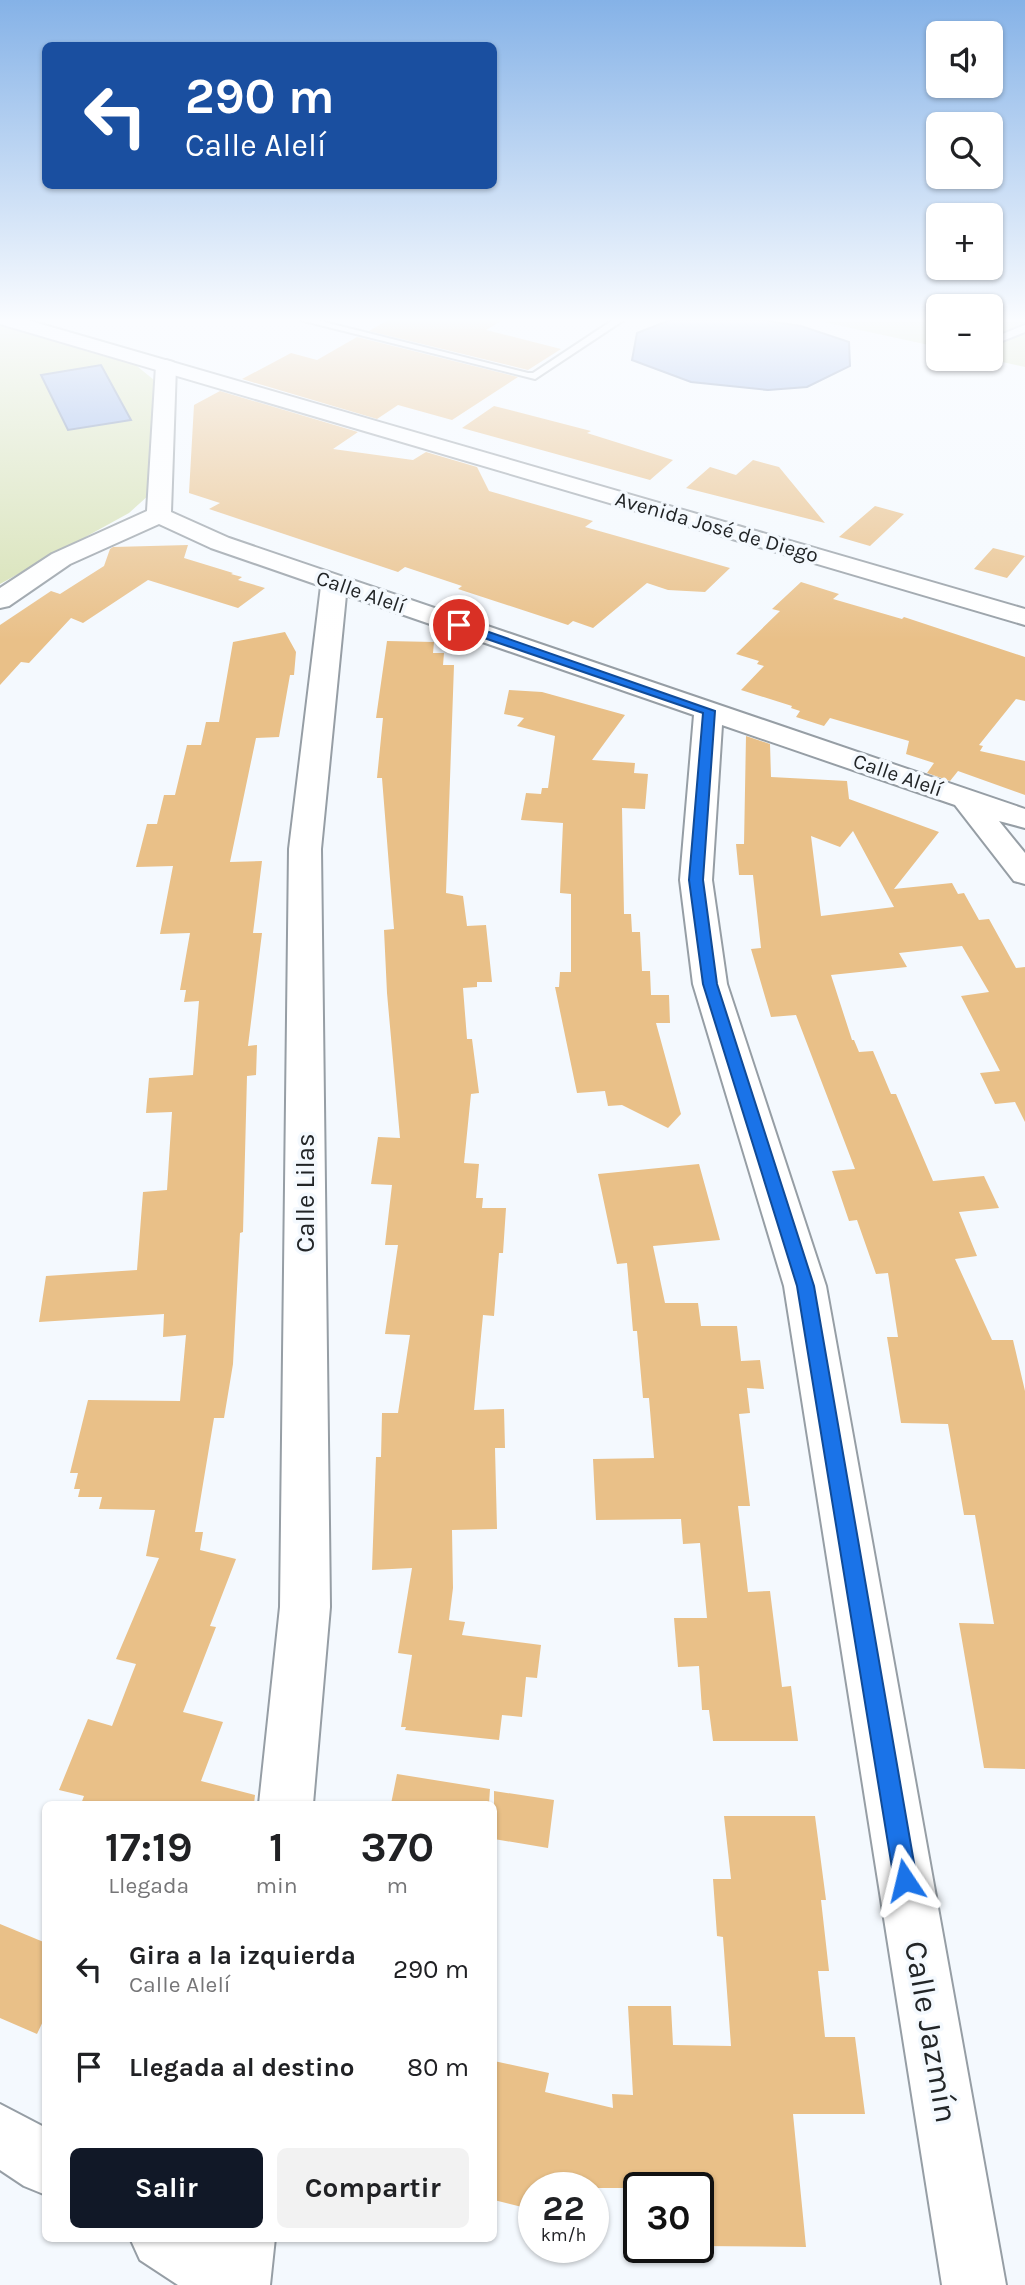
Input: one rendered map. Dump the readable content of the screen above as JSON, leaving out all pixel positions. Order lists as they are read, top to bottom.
{
  "streets": {
    "street": [
      "Avenida José de Diego",
      "Calle Alelí",
      "Calle Lilas",
      "Calle Jazmín"
    ]
  },
  "crossings": [
    ["Calle Alelí", "Calle Lilas"],
    ["Calle Alelí", "Calle Jazmín"]
  ],
  "page": {
    "map_buttons": ["+", "−"],
    "turn": ["290 m", "Calle Alelí"],
    "eta": [
      "17:19",
      "Llegada",
      "1",
      "min",
      "370",
      "m"
    ],
    "list": [
      {
        "name": "Gira a la izquierda",
        "note": "Calle Alelí",
        "value": "290 m"
      },
      {
        "name": "Llegada al destino",
        "value": "80 m"
      }
    ],
    "buttons": ["Salir", "Compartir"],
    "speed": "22 km/h",
    "limit": "30"
  }
}
